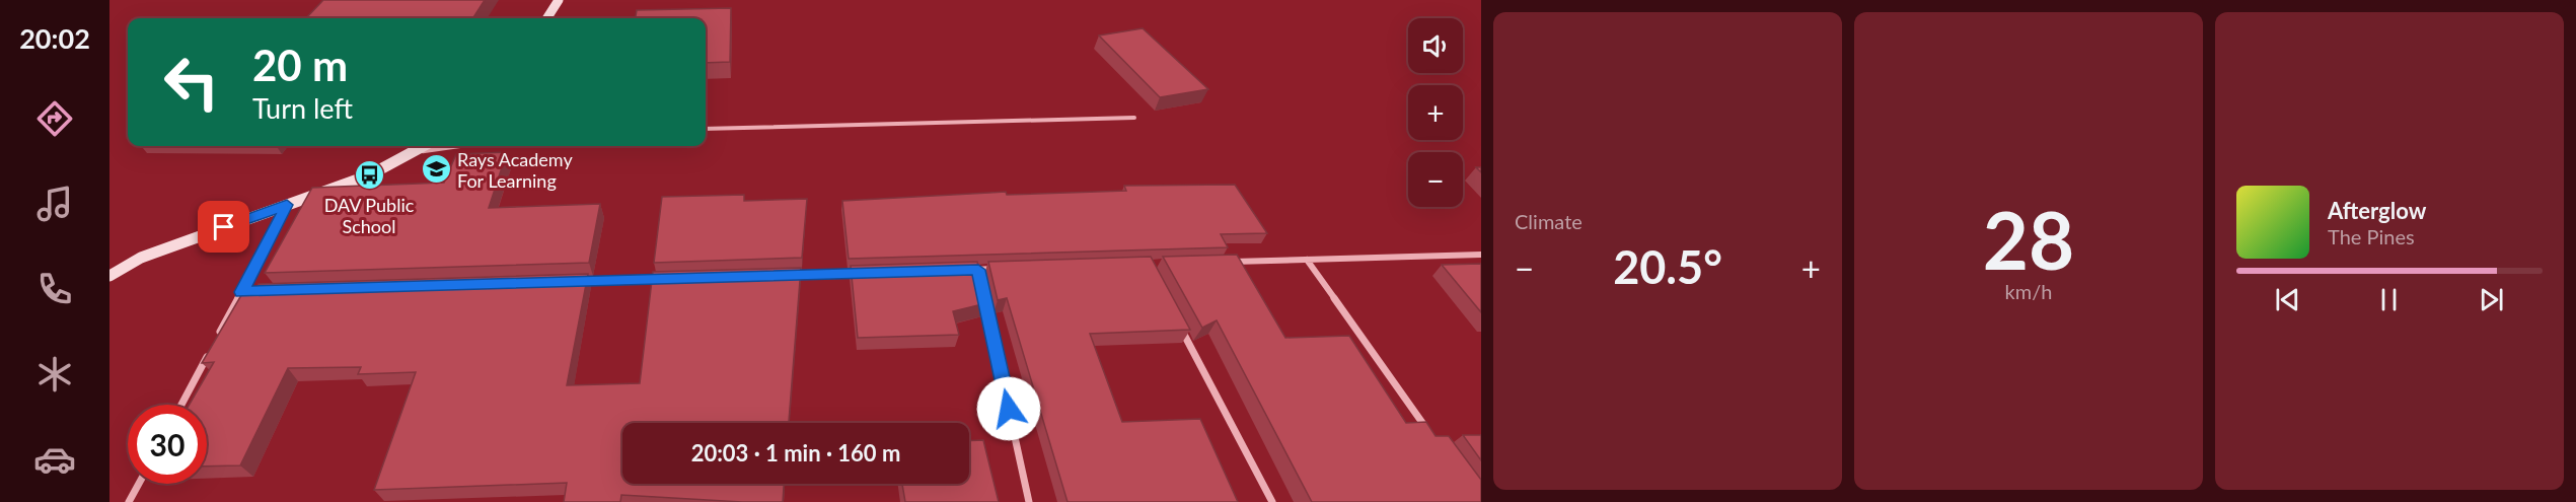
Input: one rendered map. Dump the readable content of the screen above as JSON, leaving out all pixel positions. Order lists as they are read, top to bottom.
{
  "places": {
    "school or university": ["Rays Academy For Learning"],
    "bus stop": ["DAV Public School"]
  },
  "page": {
    "tabs": "20:02",
    "tile": [
      "Climate",
      ["28", "km/h"]
    ],
    "map_buttons": ["+", "−"],
    "turn": ["20 m", "Turn left"],
    "song": ["Afterglow", "The Pines"],
    "heat": ["−", "20.5°", "+"],
    "limit": "30",
    "trip": "20:03 · 1 min · 160 m"
  }
}
